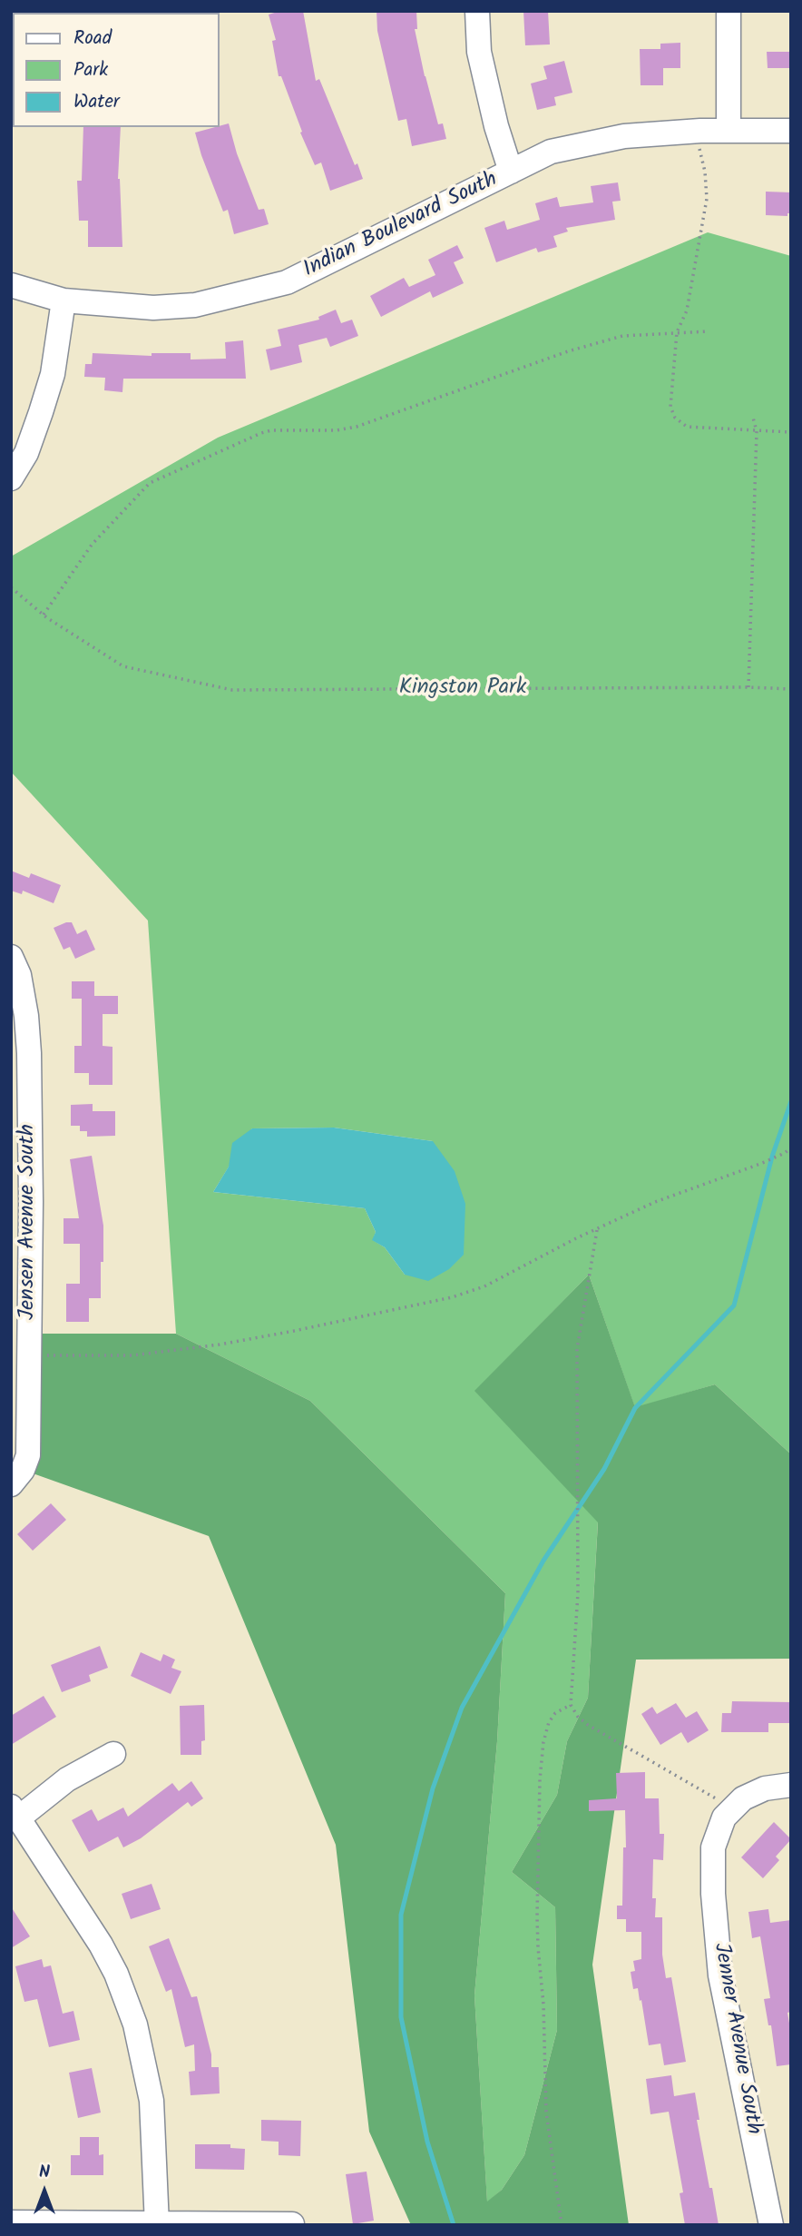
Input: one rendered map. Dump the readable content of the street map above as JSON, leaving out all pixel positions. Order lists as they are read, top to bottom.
{
  "streets": {
    "street": ["Indian Boulevard South", "Jensen Avenue South", "Jenner Avenue South"]
  },
  "parks": ["Kingston Park"],
  "legend": ["Road", "Park", "Water"],
  "north": "top"
}
